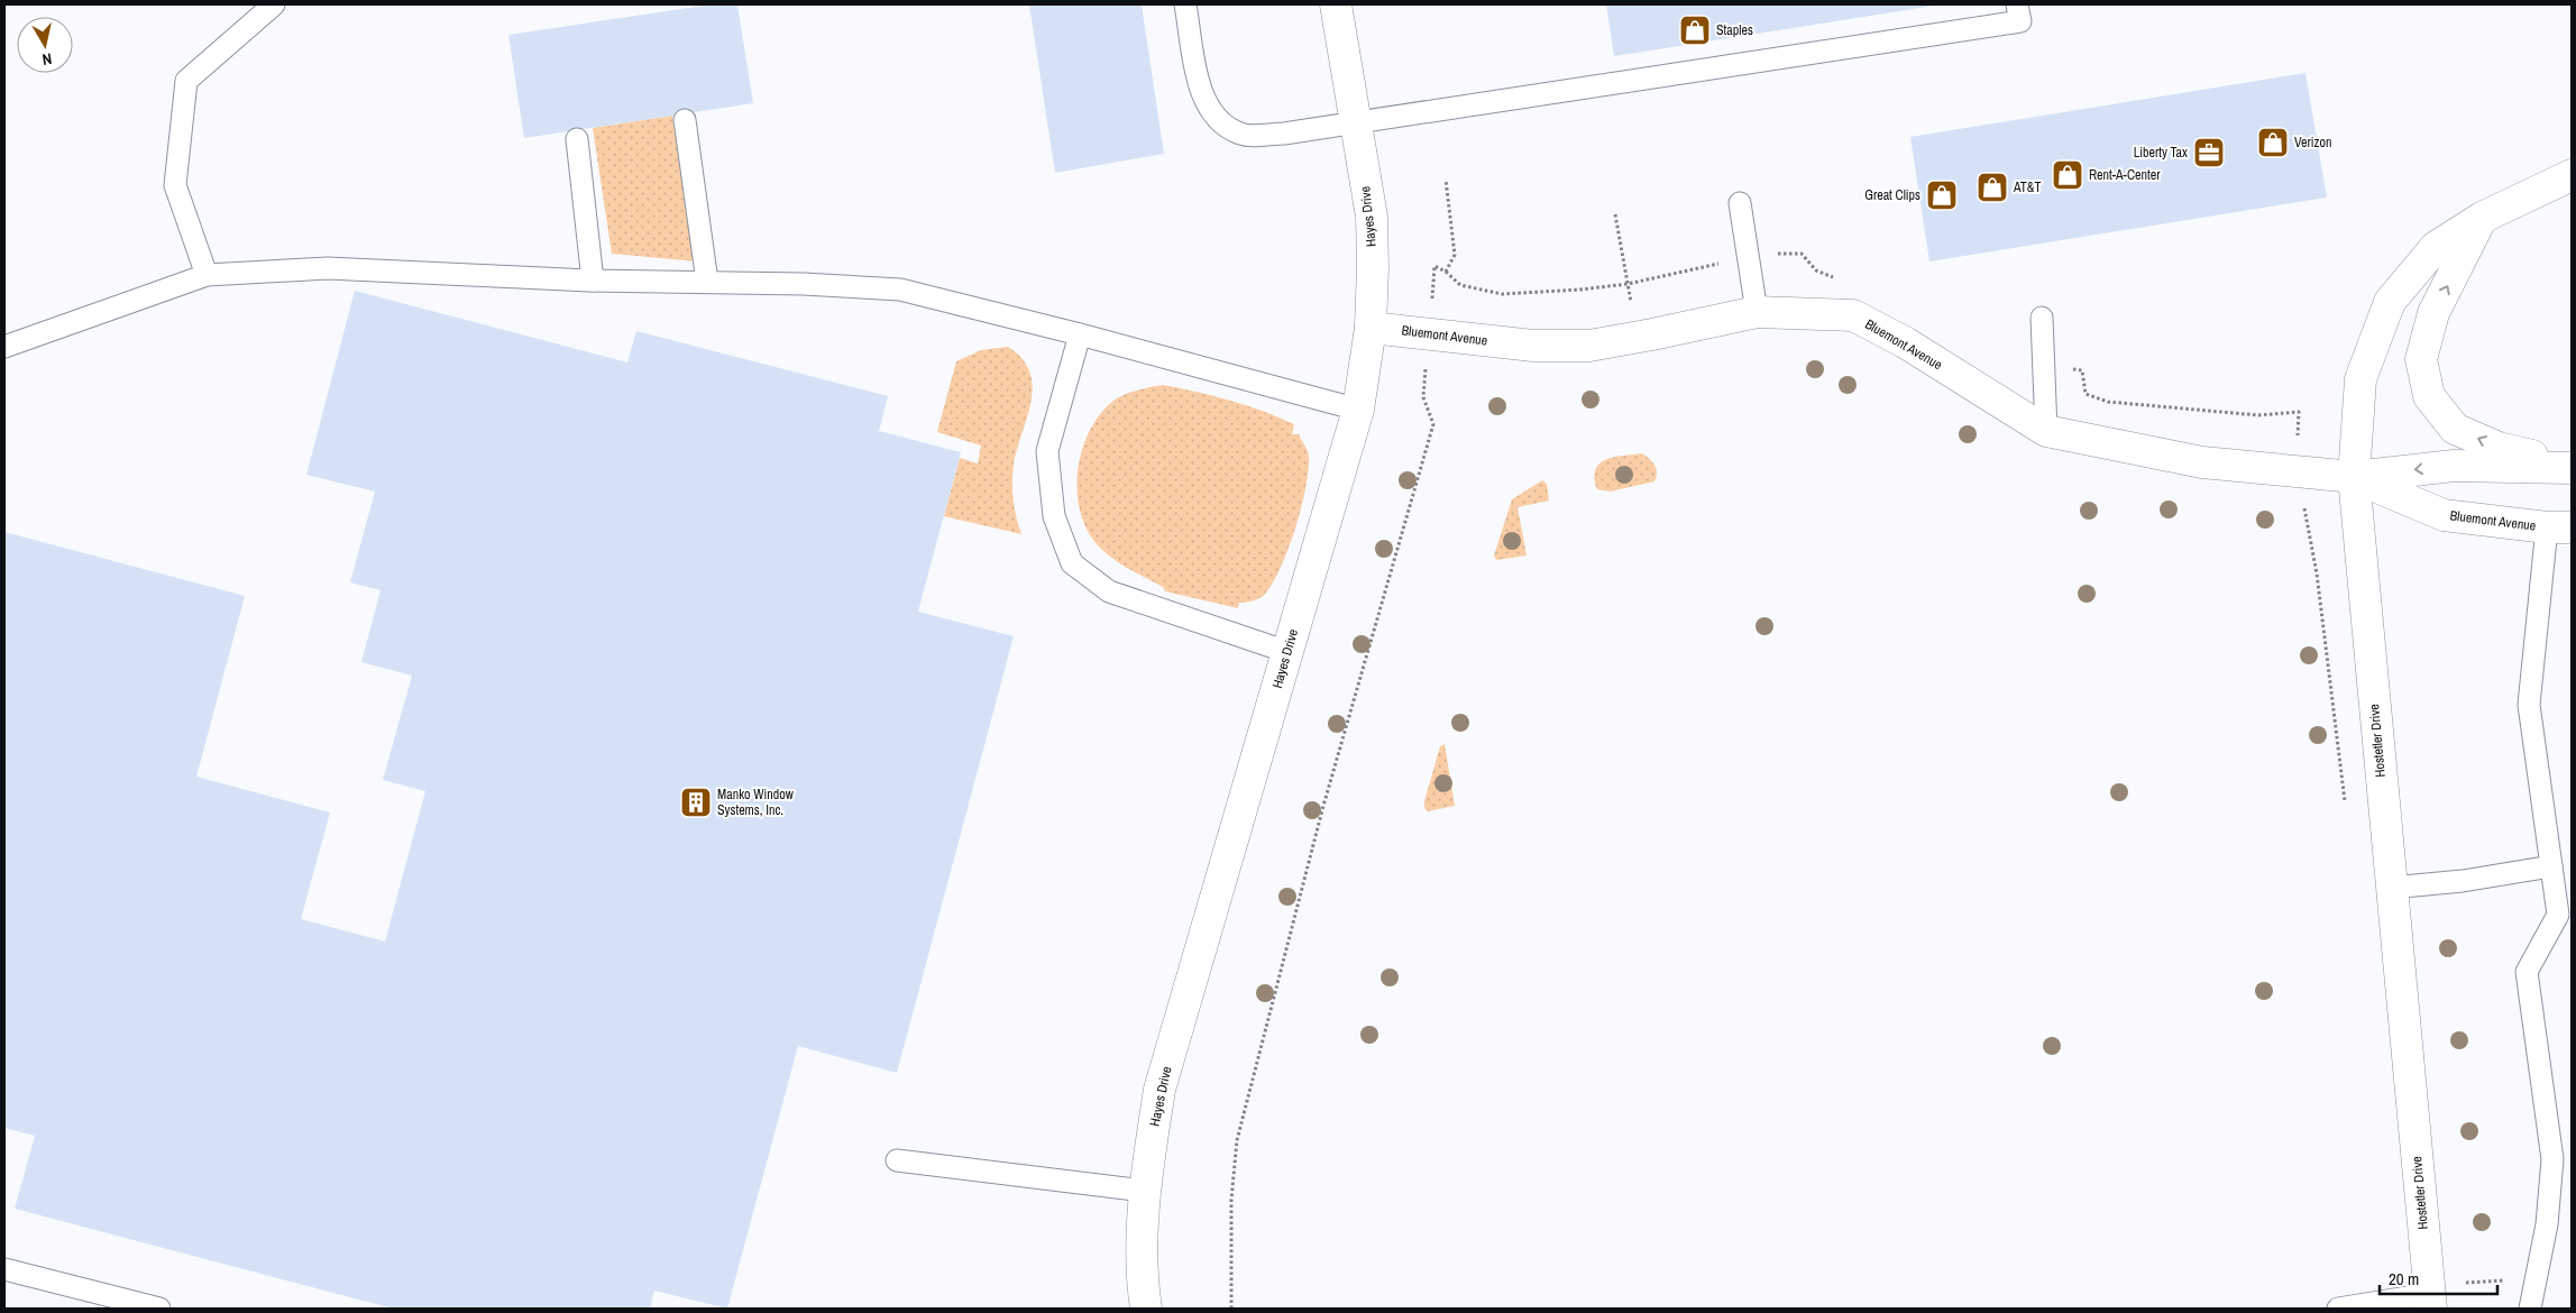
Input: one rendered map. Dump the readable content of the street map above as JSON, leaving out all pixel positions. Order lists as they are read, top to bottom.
{
  "streets": {
    "street": ["Hayes Drive", "Bluemont Avenue", "Hostetler Drive"]
  },
  "crossings": [
    ["Hayes Drive", "Bluemont Avenue"],
    ["Bluemont Avenue", "Hostetler Drive"]
  ],
  "places": {
    "shop": [
      "Staples",
      "Verizon",
      "Rent-A-Center",
      "AT&T",
      "Great Clips"
    ],
    "office": ["Liberty Tax"],
    "building": ["Manko Window Systems, Inc."]
  },
  "scale_bar": "20 m",
  "north": "bottom"
}
